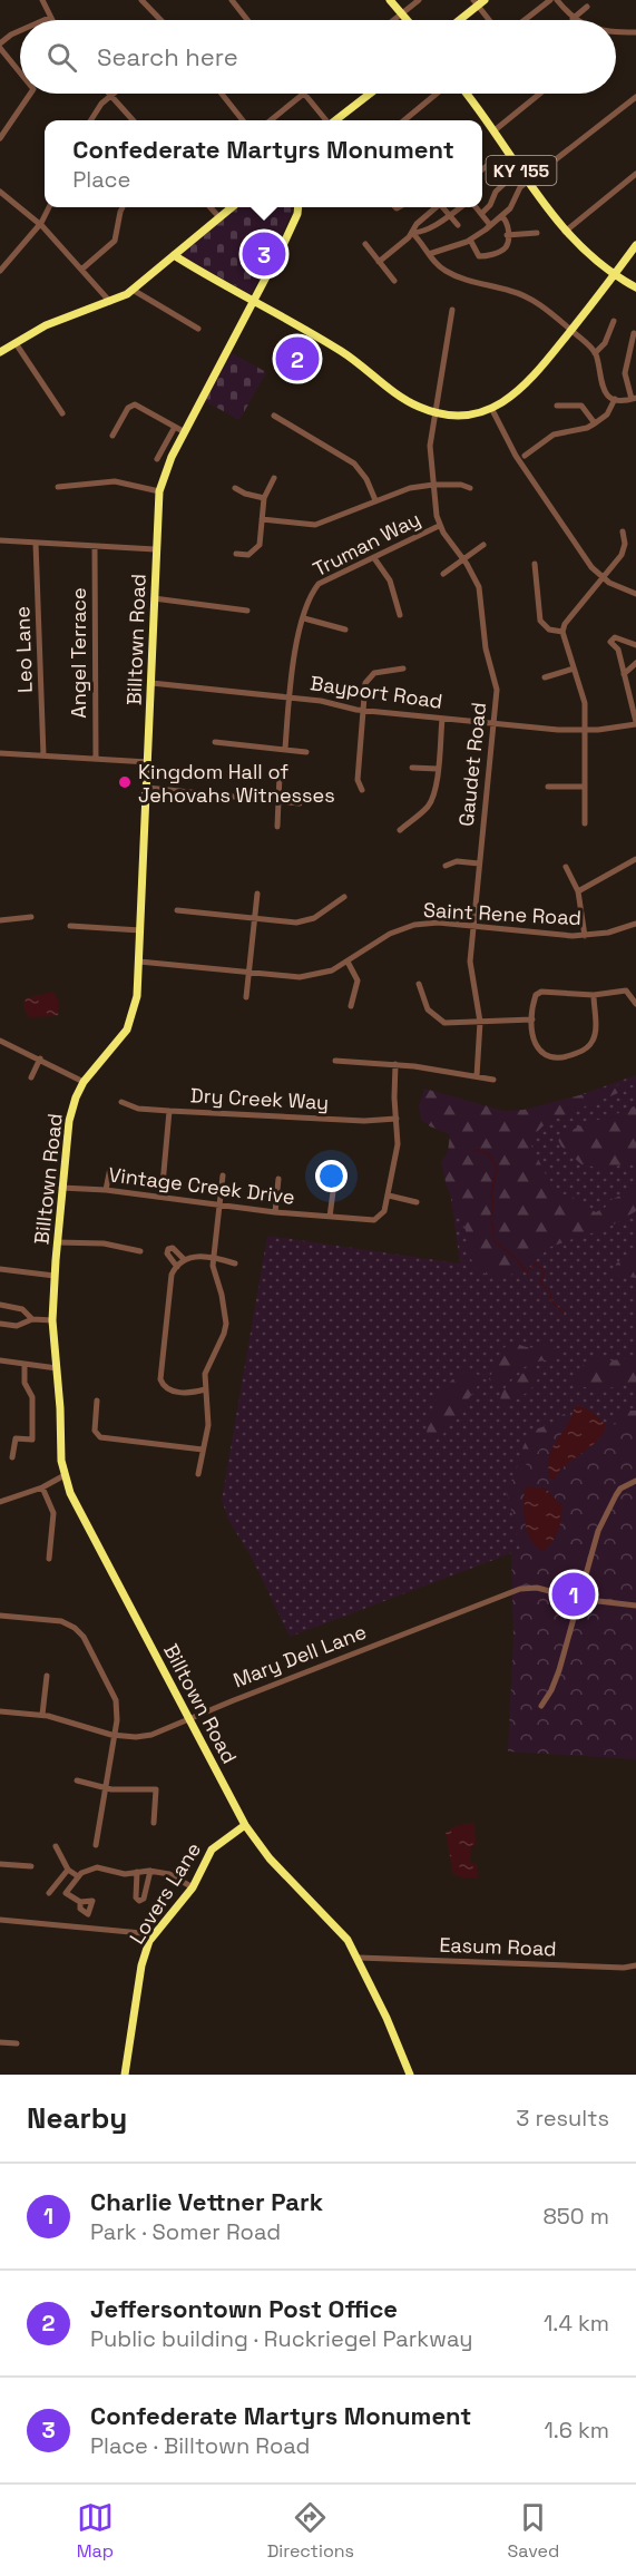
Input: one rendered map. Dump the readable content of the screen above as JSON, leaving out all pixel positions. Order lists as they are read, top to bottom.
{
  "streets": {
    "main road": ["KY 155", "Billtown Road", "Lovers Lane"],
    "street": [
      "Truman Way",
      "Leo Lane",
      "Angel Terrace",
      "Bayport Road",
      "Gaudet Road",
      "Saint Rene Road",
      "Dry Creek Way",
      "Vintage Creek Drive",
      "Mary Dell Lane",
      "Easum Road"
    ]
  },
  "crossings": [
    ["Truman Way", "Bayport Road"],
    ["Truman Way", "Gaudet Road"],
    ["Billtown Road", "Bayport Road"],
    ["Billtown Road", "Saint Rene Road"],
    ["Billtown Road", "Vintage Creek Drive"],
    ["Billtown Road", "Mary Dell Lane"],
    ["Billtown Road", "Lovers Lane"],
    ["Billtown Road", "Easum Road"],
    ["Bayport Road", "Gaudet Road"],
    ["Gaudet Road", "Saint Rene Road"],
    ["Dry Creek Way", "Vintage Creek Drive"]
  ],
  "places": ["Kingdom Hall of Jehovahs Witnesses"],
  "page": {
    "search": "Search here",
    "popup": ["Confederate Martyrs Monument", "Place"],
    "pins": ["3", "2", "1"],
    "heading": ["Nearby", "3 results"],
    "list": [
      {
        "mark": "1",
        "name": "Charlie Vettner Park",
        "note": "Park · Somer Road",
        "value": "850 m"
      },
      {
        "mark": "2",
        "name": "Jeffersontown Post Office",
        "note": "Public building · Ruckriegel Parkway",
        "value": "1.4 km"
      },
      {
        "mark": "3",
        "name": "Confederate Martyrs Monument",
        "note": "Place · Billtown Road",
        "value": "1.6 km"
      }
    ],
    "nav": ["Map", "Directions", "Saved"]
  }
}
